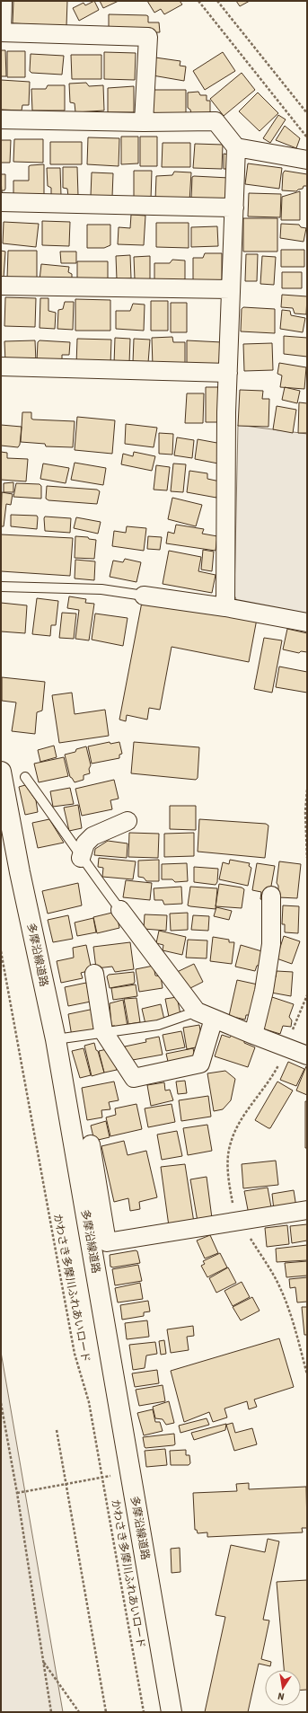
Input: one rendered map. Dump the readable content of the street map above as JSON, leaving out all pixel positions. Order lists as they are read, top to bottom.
{
  "streets": {
    "main road": ["多摩沿線道路"],
    "path": ["かわさき多摩川ふれあいロード"]
  },
  "north": "bottom"
}
